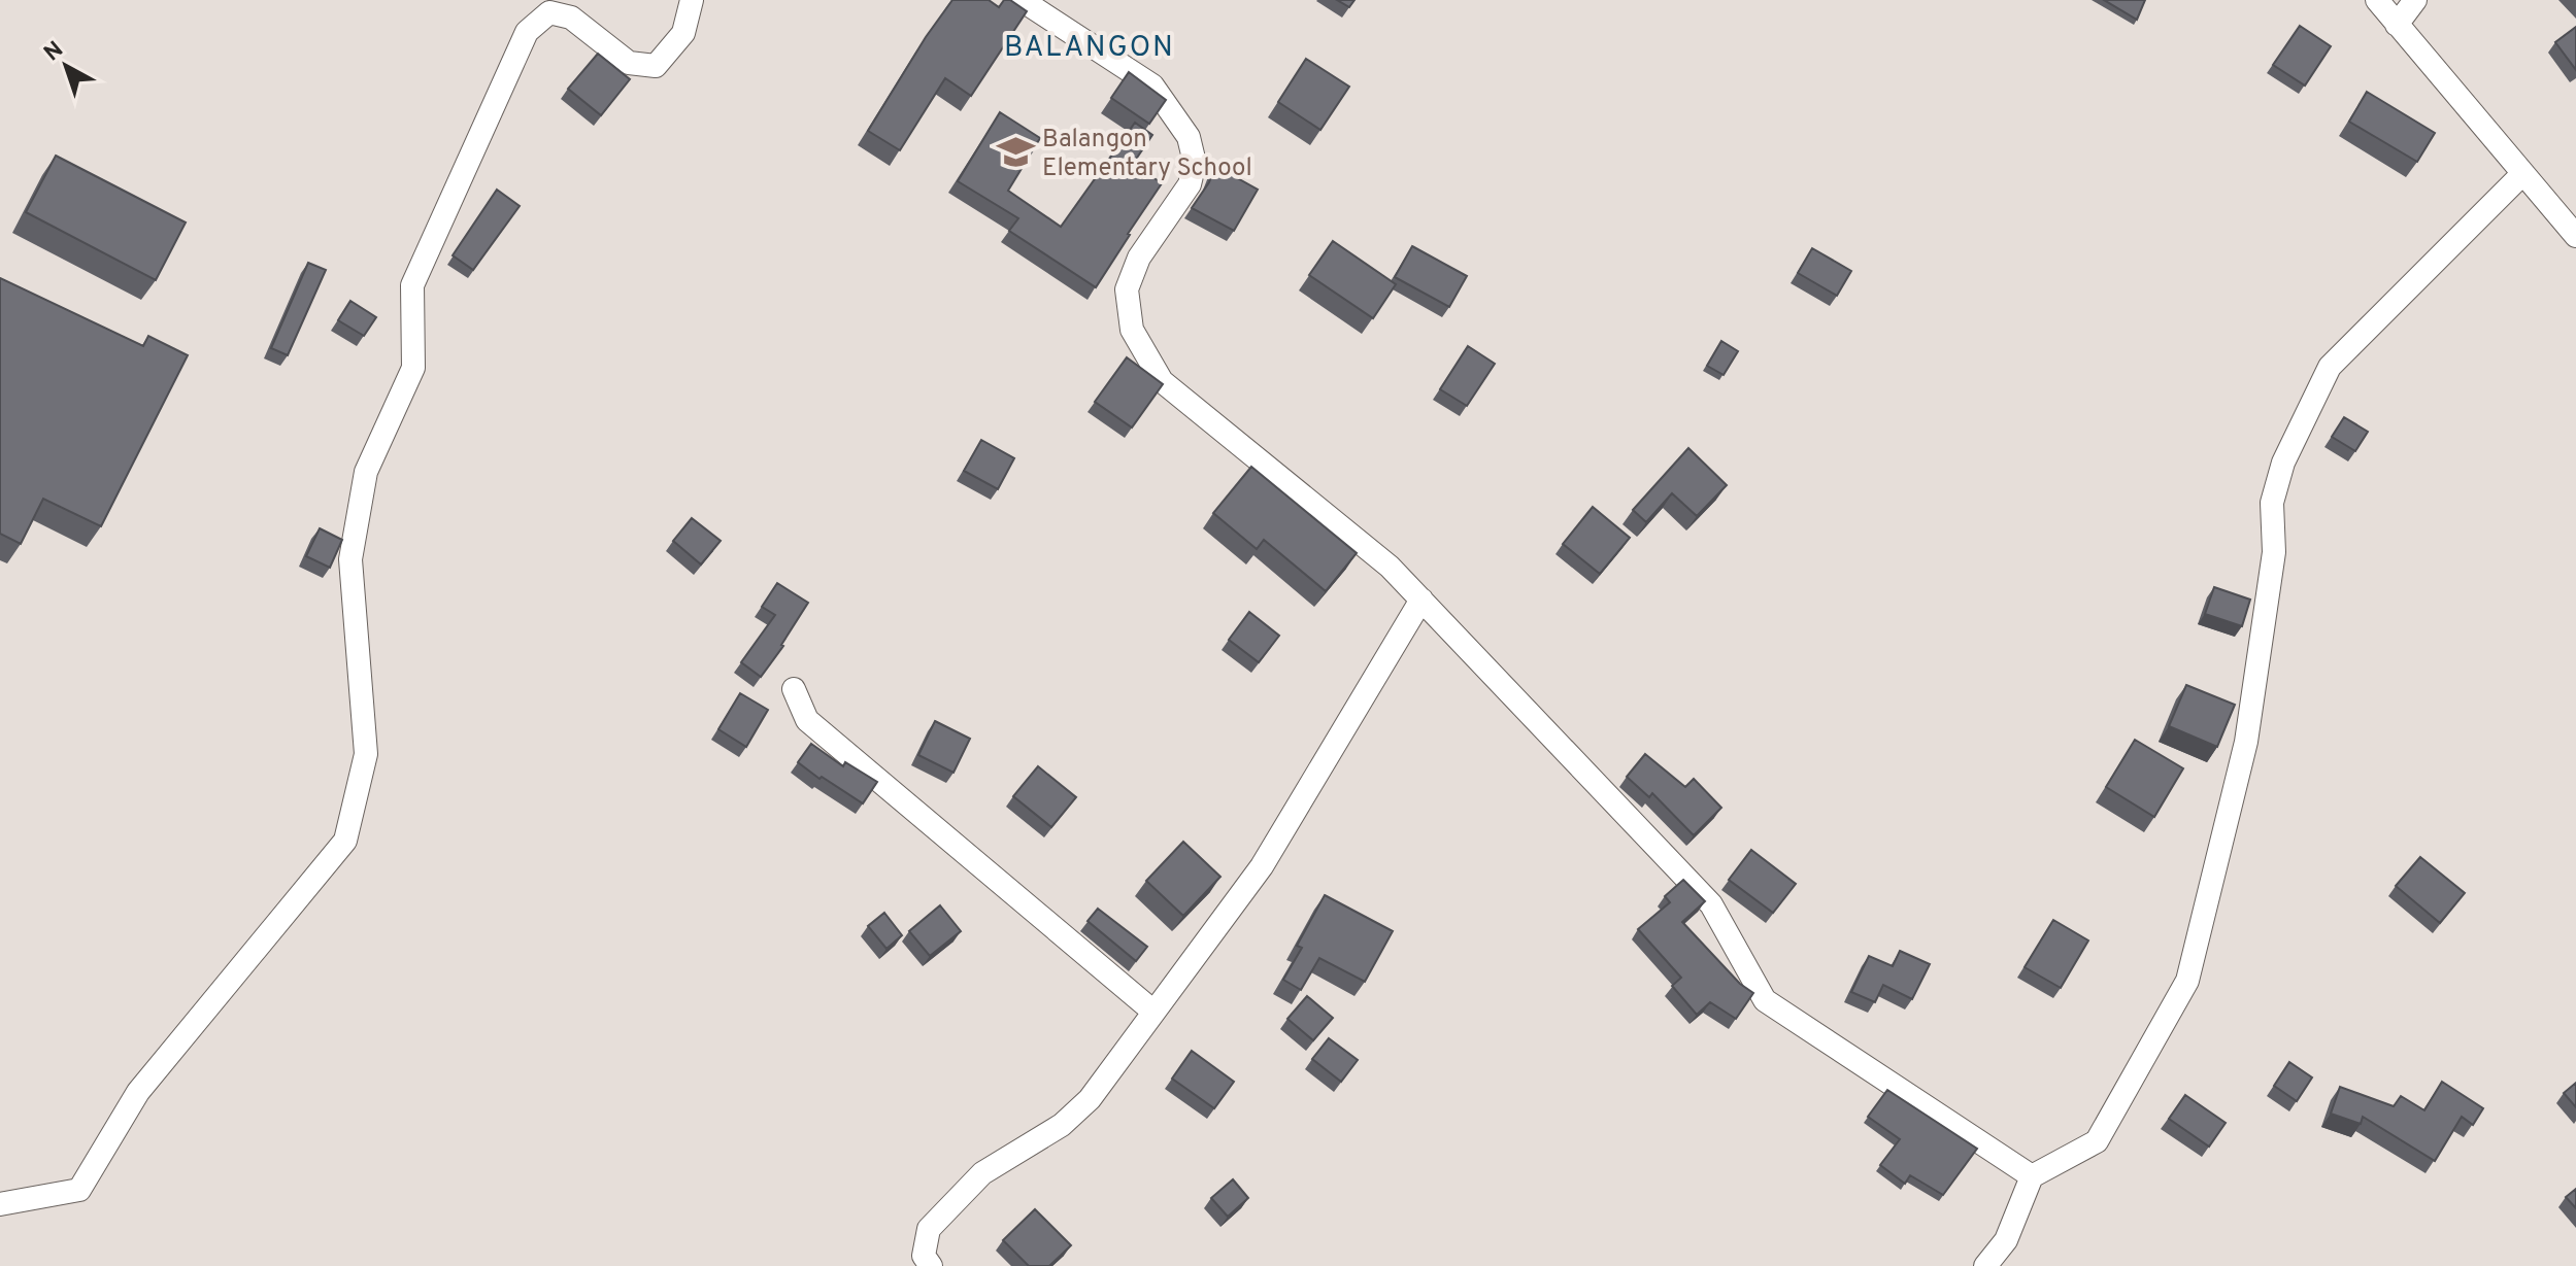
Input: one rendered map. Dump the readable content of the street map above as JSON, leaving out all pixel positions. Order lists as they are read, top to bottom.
{
  "districts": ["BALANGON"],
  "places": {
    "school or university": ["Balangon Elementary School"]
  },
  "north": "top left"
}
